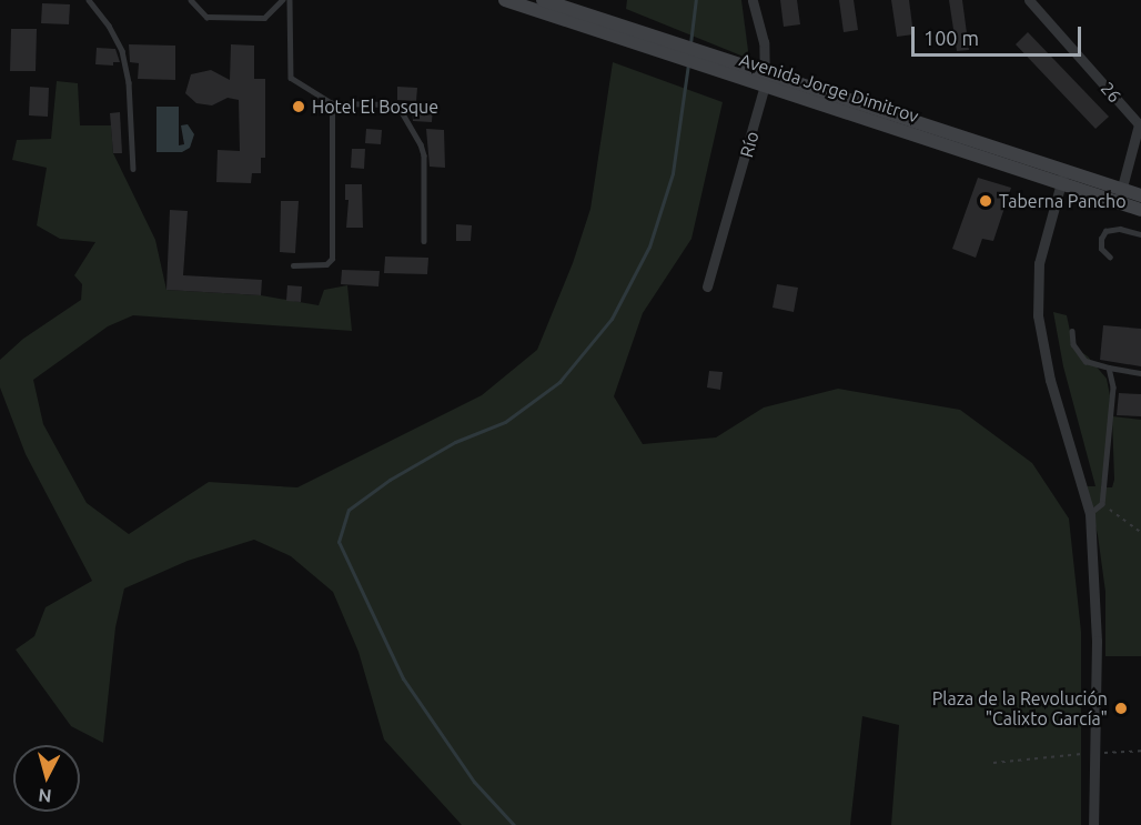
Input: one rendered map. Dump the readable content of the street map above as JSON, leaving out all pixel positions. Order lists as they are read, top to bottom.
{
  "streets": {
    "main road": ["Avenida Jorge Dimitrov"],
    "street": ["26", "Río"]
  },
  "crossings": [
    ["Avenida Jorge Dimitrov", "Río"]
  ],
  "places": ["Hotel El Bosque", "Taberna Pancho", "Plaza de la Revolución \"Calixto García\""],
  "scale_bar": "100 m",
  "north": "bottom"
}
